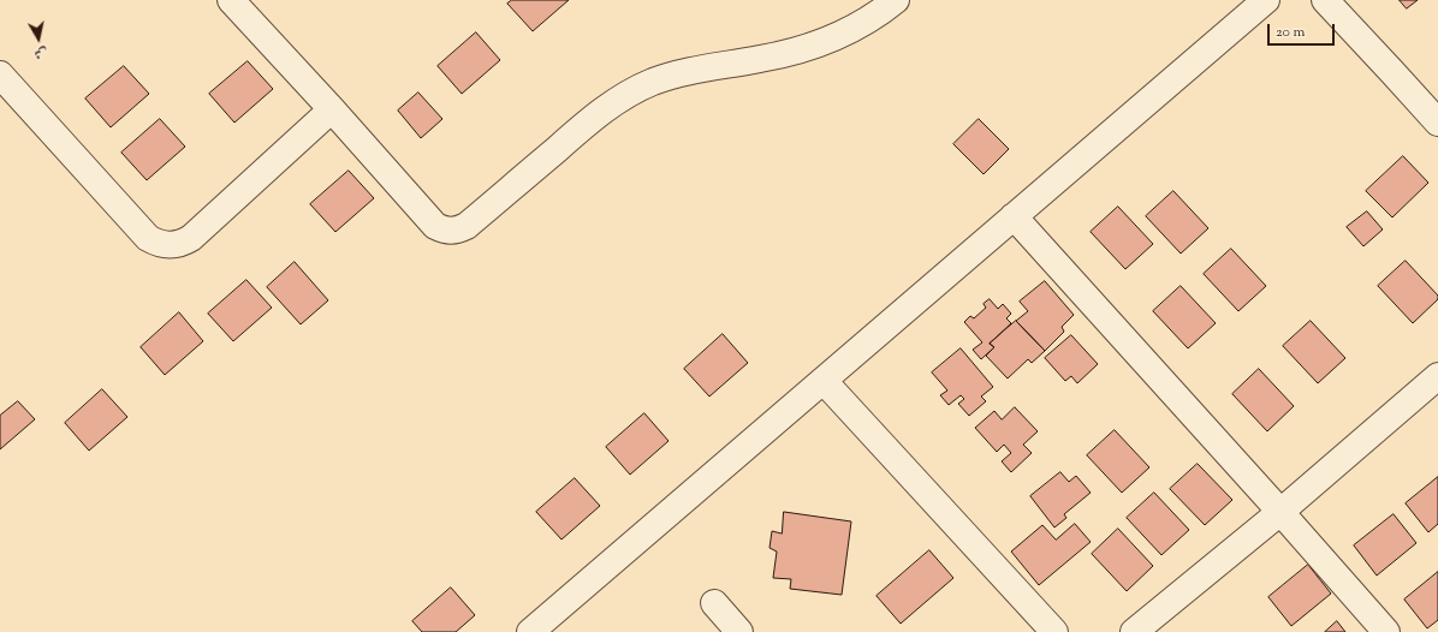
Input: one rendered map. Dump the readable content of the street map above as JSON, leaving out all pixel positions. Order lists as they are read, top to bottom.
{
  "scale_bar": "20 m",
  "north": "bottom"
}
